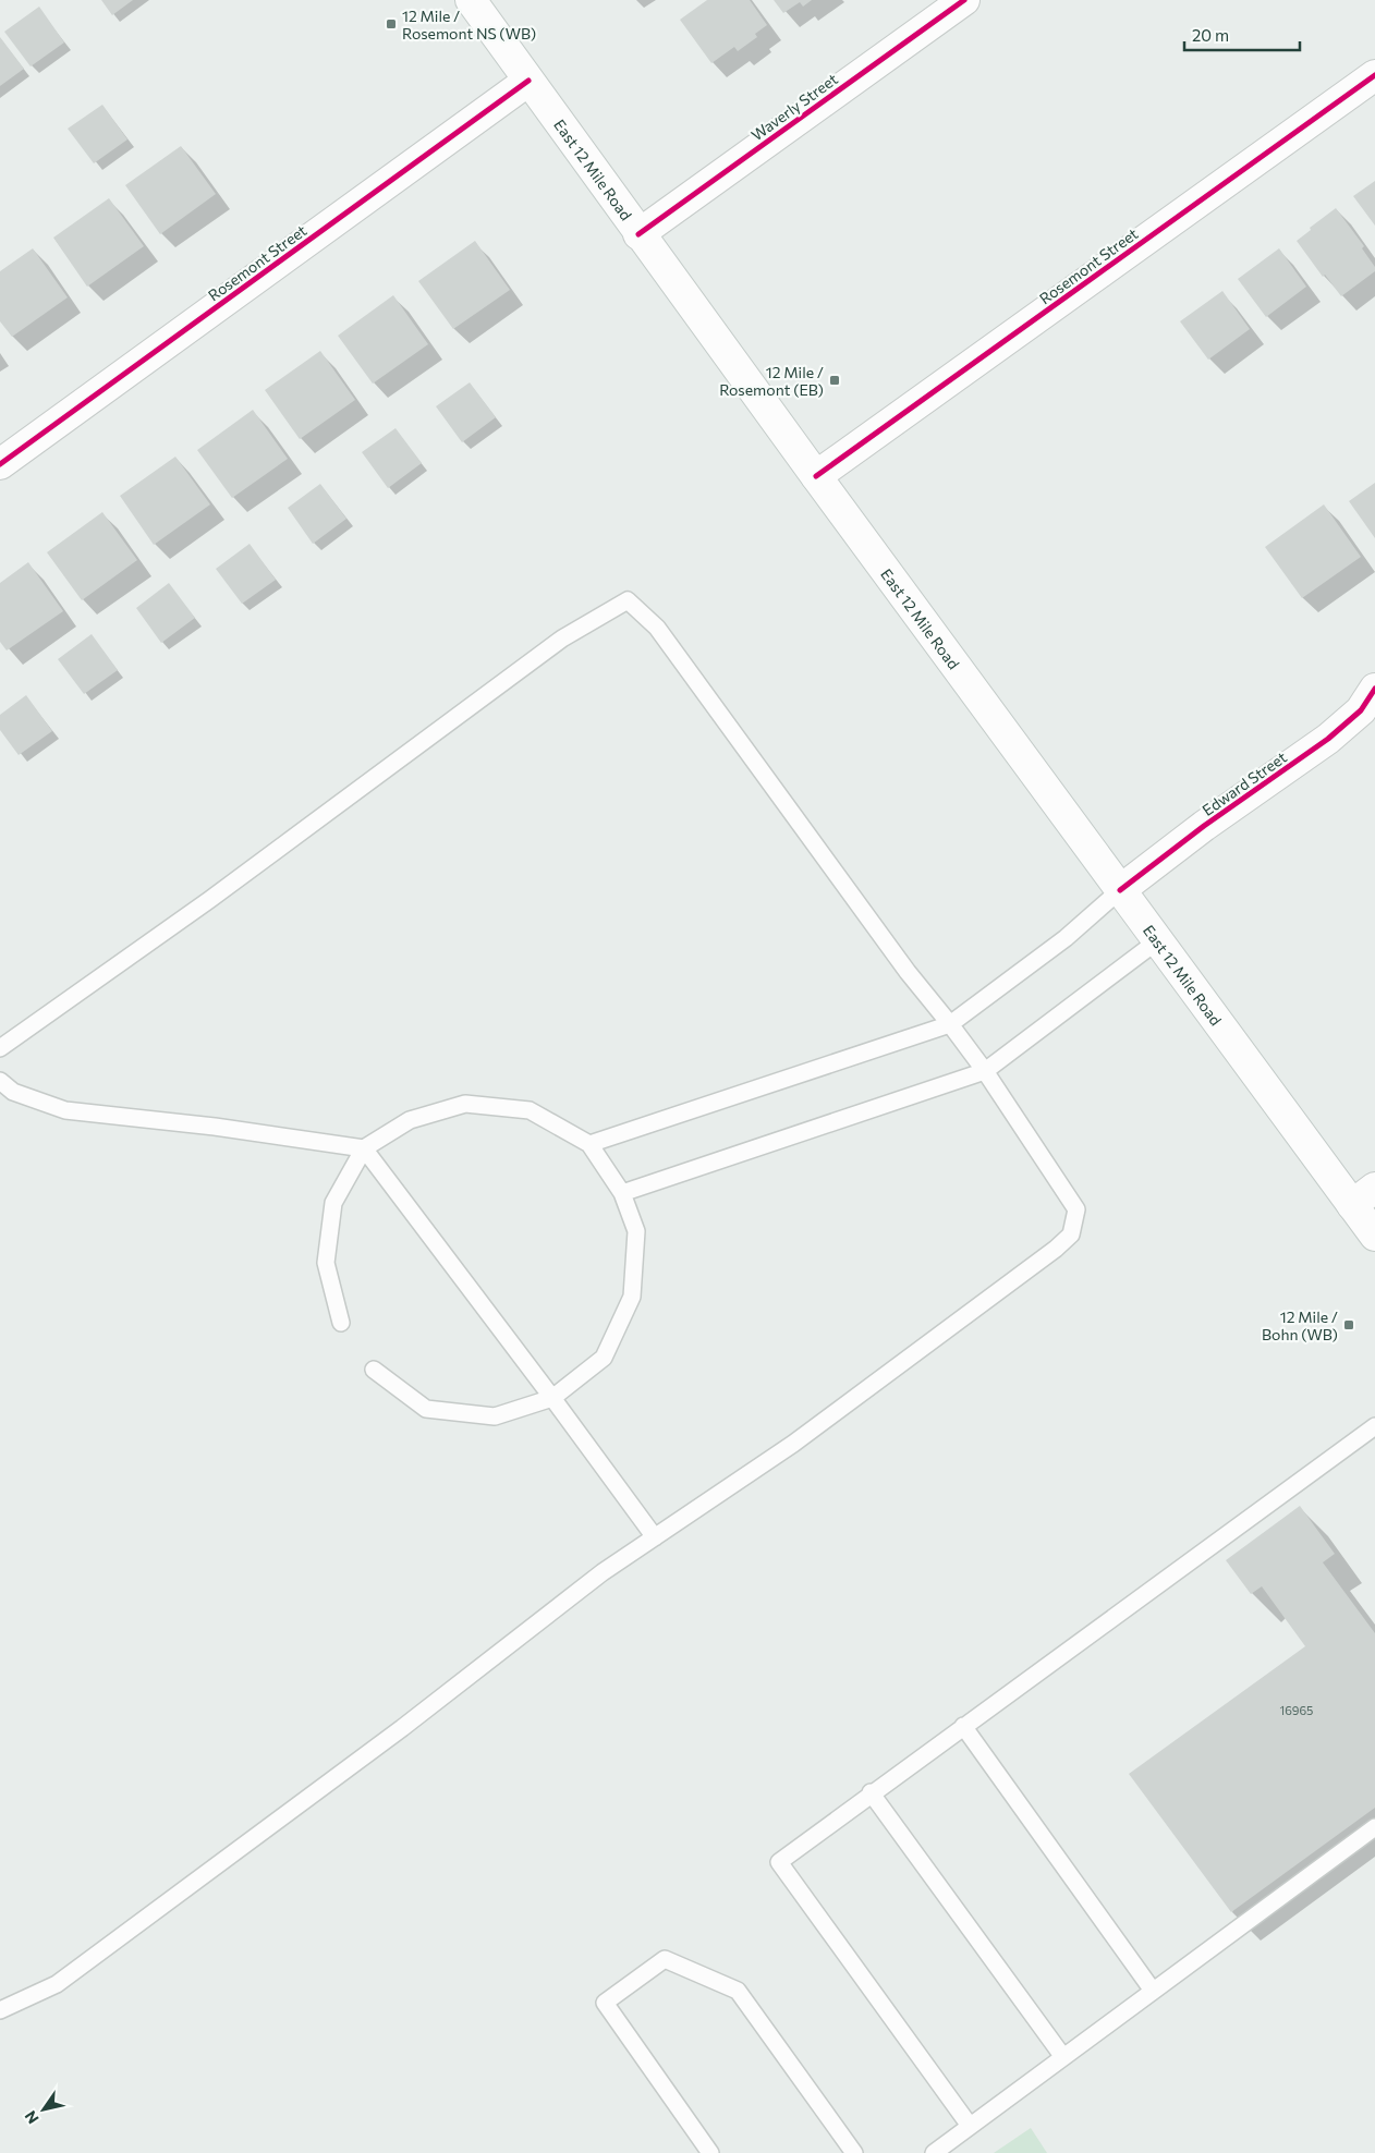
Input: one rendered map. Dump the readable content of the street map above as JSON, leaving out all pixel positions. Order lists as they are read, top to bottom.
{
  "streets": {
    "street": [
      "Waverly Street",
      "East 12 Mile Road",
      "Rosemont Street",
      "Edward Street"
    ]
  },
  "crossings": [
    ["Waverly Street", "East 12 Mile Road"],
    ["East 12 Mile Road", "Rosemont Street"],
    ["East 12 Mile Road", "Edward Street"]
  ],
  "places": {
    "transit": ["12 Mile / Rosemont NS (WB)", "12 Mile / Rosemont (EB)", "12 Mile / Bohn (WB)"]
  },
  "house_numbers": ["16965"],
  "scale_bar": "20 m",
  "north": "bottom left"
}
